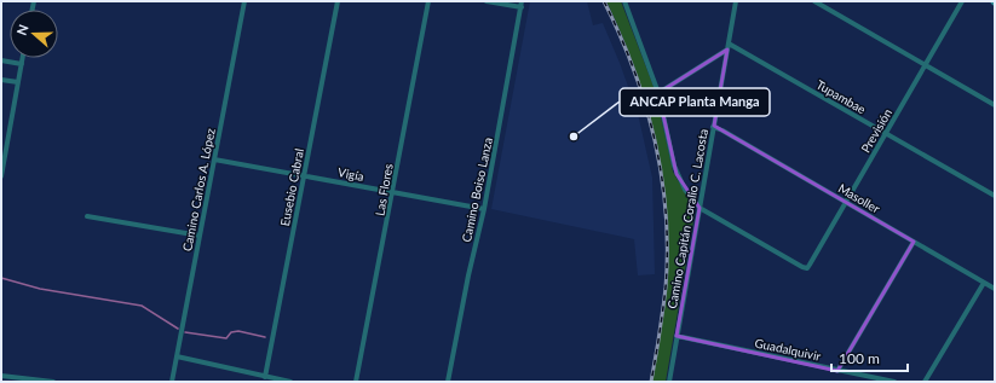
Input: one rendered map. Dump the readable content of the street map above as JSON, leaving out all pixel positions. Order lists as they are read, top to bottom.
{
  "streets": {
    "street": [
      "Tupambae",
      "Previsión",
      "Vigía",
      "Eusebio Cabral",
      "Camino Carlos A. López",
      "Las Flores",
      "Camino Boiso Lanza",
      "Masoller",
      "Camino Capitán Coralio C. Lacosta",
      "Guadalquivir"
    ]
  },
  "crossings": [
    ["Tupambae", "Previsión"],
    ["Tupambae", "Camino Capitán Coralio C. Lacosta"],
    ["Previsión", "Masoller"],
    ["Previsión", "Camino Capitán Coralio C. Lacosta"],
    ["Vigía", "Eusebio Cabral"],
    ["Vigía", "Camino Carlos A. López"],
    ["Vigía", "Las Flores"],
    ["Vigía", "Camino Boiso Lanza"],
    ["Masoller", "Camino Capitán Coralio C. Lacosta"],
    ["Camino Capitán Coralio C. Lacosta", "Guadalquivir"]
  ],
  "places": ["ANCAP Planta Manga"],
  "scale_bar": "100 m",
  "north": "left"
}
